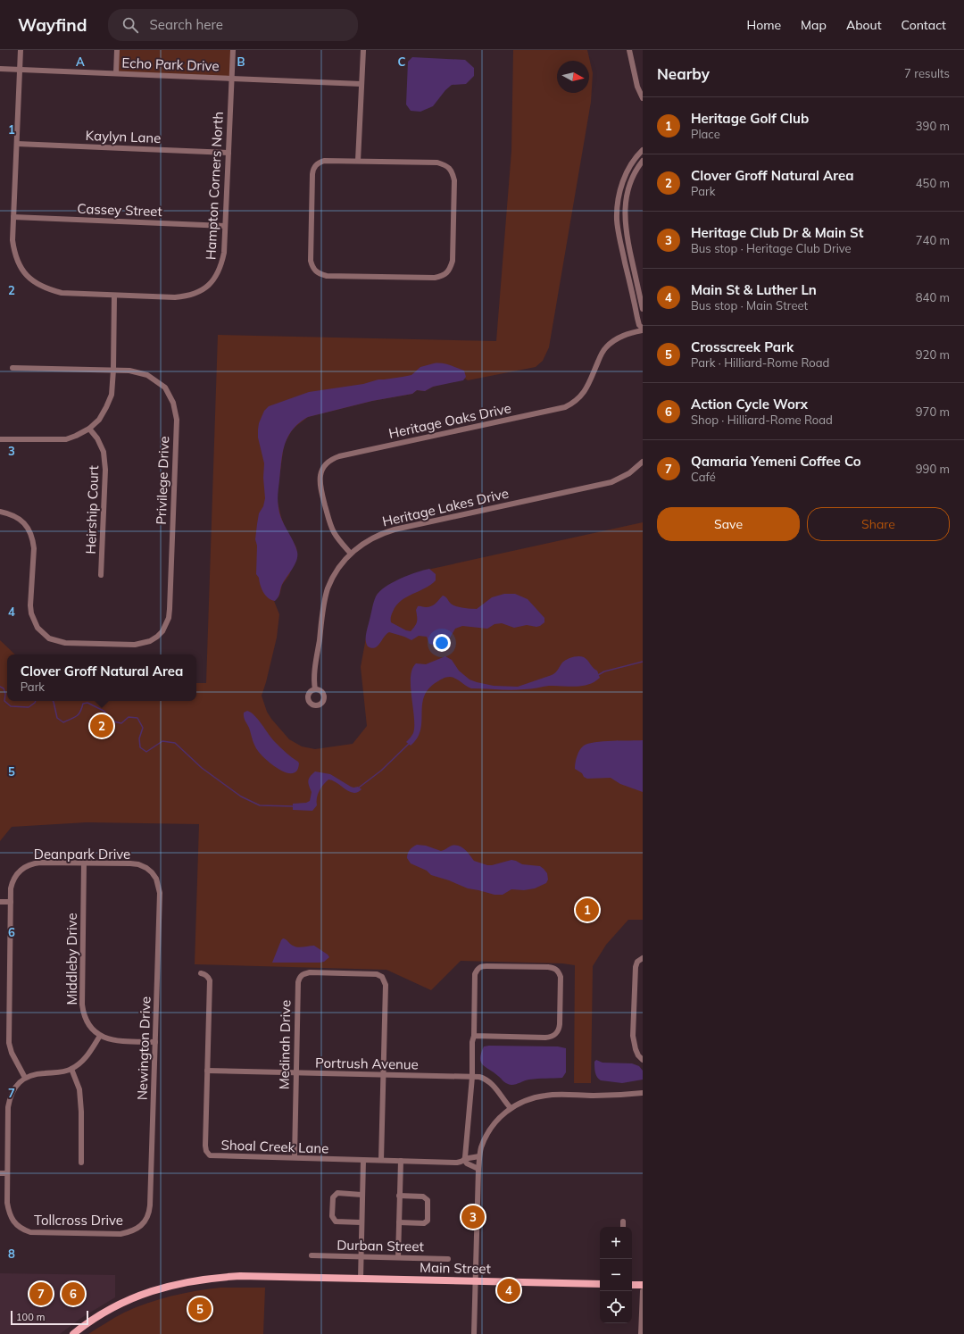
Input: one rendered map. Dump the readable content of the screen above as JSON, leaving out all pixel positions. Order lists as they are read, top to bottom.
{
  "streets": {
    "main road": ["Main Street"],
    "street": [
      "Echo Park Drive",
      "Kaylyn Lane",
      "Hampton Corners North",
      "Cassey Street",
      "Heritage Oaks Drive",
      "Privilege Drive",
      "Heritage Lakes Drive",
      "Heirship Court",
      "Deanpark Drive",
      "Middleby Drive",
      "Medinah Drive",
      "Newington Drive",
      "Portrush Avenue",
      "Shoal Creek Lane",
      "Tollcross Drive",
      "Durban Street"
    ]
  },
  "crossings": [
    ["Echo Park Drive", "Hampton Corners North"],
    ["Kaylyn Lane", "Hampton Corners North"],
    ["Hampton Corners North", "Cassey Street"],
    ["Heritage Oaks Drive", "Heritage Lakes Drive"],
    ["Deanpark Drive", "Middleby Drive"],
    ["Deanpark Drive", "Newington Drive"],
    ["Medinah Drive", "Portrush Avenue"],
    ["Medinah Drive", "Shoal Creek Lane"],
    ["Newington Drive", "Tollcross Drive"],
    ["Portrush Avenue", "Shoal Creek Lane"]
  ],
  "scale_bar": "100 m",
  "north": "right",
  "page": {
    "header": "Wayfind",
    "search": "Search here",
    "nav": [
      "Home",
      "Map",
      "About",
      "Contact"
    ],
    "heading": ["Nearby", "7 results"],
    "list": [
      {
        "mark": "1",
        "name": "Heritage Golf Club",
        "note": "Place",
        "value": "390 m"
      },
      {
        "mark": "2",
        "name": "Clover Groff Natural Area",
        "note": "Park",
        "value": "450 m"
      },
      {
        "mark": "3",
        "name": "Heritage Club Dr & Main St",
        "note": "Bus stop · Heritage Club Drive",
        "value": "740 m"
      },
      {
        "mark": "4",
        "name": "Main St & Luther Ln",
        "note": "Bus stop · Main Street",
        "value": "840 m"
      },
      {
        "mark": "5",
        "name": "Crosscreek Park",
        "note": "Park · Hilliard-Rome Road",
        "value": "920 m"
      },
      {
        "mark": "6",
        "name": "Action Cycle Worx",
        "note": "Shop · Hilliard-Rome Road",
        "value": "970 m"
      },
      {
        "mark": "7",
        "name": "Qamaria Yemeni Coffee Co",
        "note": "Café",
        "value": "990 m"
      }
    ],
    "buttons": ["Save", "Share"],
    "popup": ["Clover Groff Natural Area", "Park"],
    "pins": [
      "2",
      "1",
      "3",
      "4",
      "6",
      "7",
      "5"
    ],
    "map_buttons": ["+", "−"],
    "scale": "100 m"
  },
  "grid": {
    "columns": ["A", "B", "C"],
    "rows": [
      "1",
      "2",
      "3",
      "4",
      "5",
      "6",
      "7",
      "8"
    ]
  }
}
